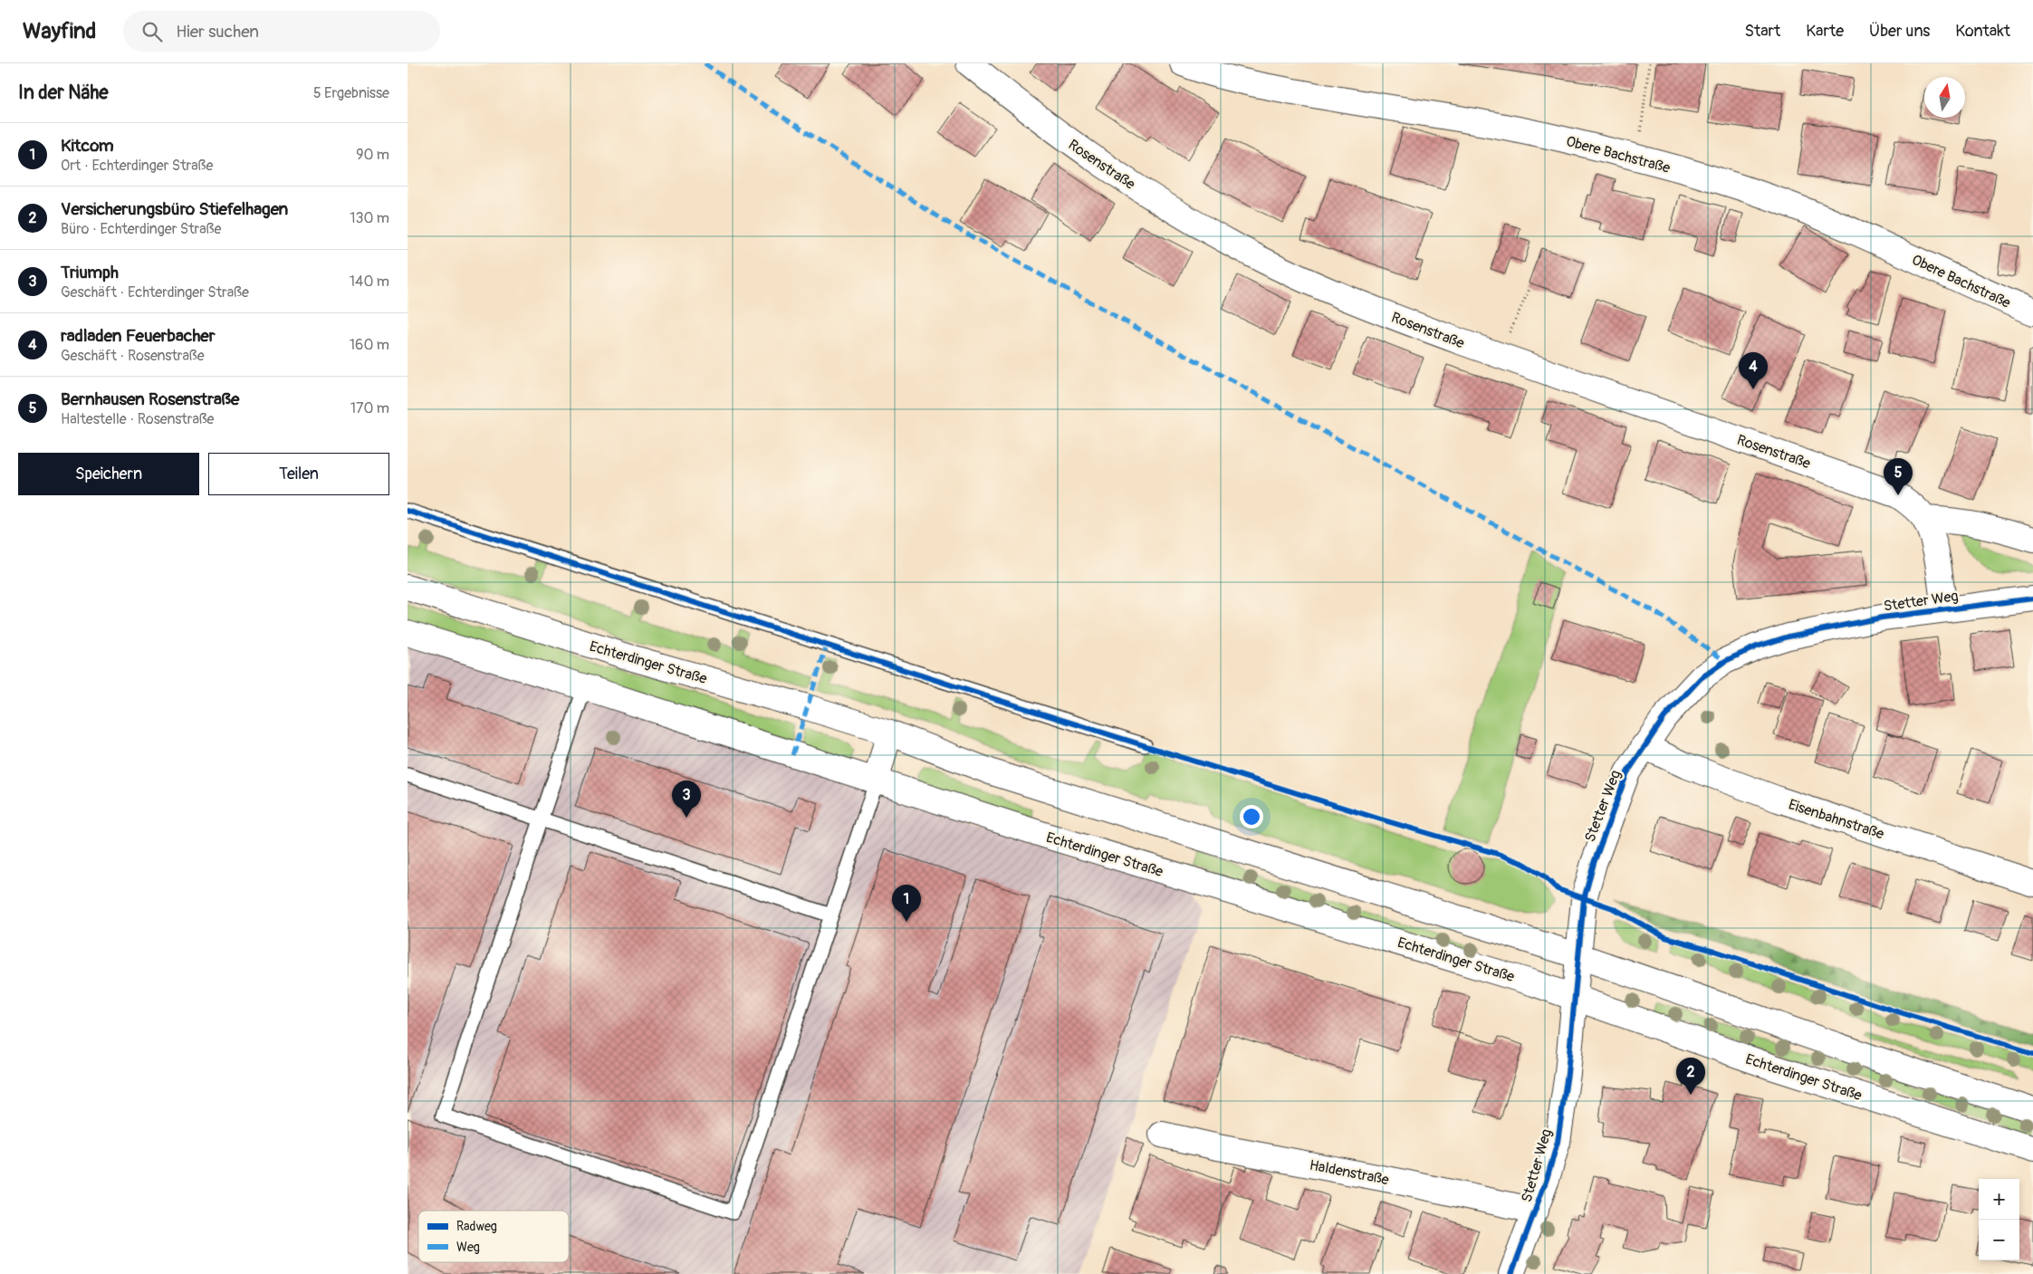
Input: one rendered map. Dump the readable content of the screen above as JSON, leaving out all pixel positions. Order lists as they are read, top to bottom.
{
  "streets": {
    "street": [
      "Obere Bachstraße",
      "Rosenstraße",
      "Stetter Weg",
      "Echterdinger Straße",
      "Eisenbahnstraße",
      "Haldenstraße"
    ]
  },
  "crossings": [
    ["Rosenstraße", "Stetter Weg"],
    ["Stetter Weg", "Echterdinger Straße"],
    ["Stetter Weg", "Eisenbahnstraße"],
    ["Stetter Weg", "Haldenstraße"]
  ],
  "legend": ["Radweg", "Weg"],
  "north": "top",
  "page": {
    "header": "Wayfind",
    "search": "Hier suchen",
    "nav": [
      "Start",
      "Karte",
      "Über uns",
      "Kontakt"
    ],
    "heading": ["In der Nähe", "5 Ergebnisse"],
    "list": [
      {
        "mark": "1",
        "name": "Kitcom",
        "note": "Ort · Echterdinger Straße",
        "value": "90 m"
      },
      {
        "mark": "2",
        "name": "Versicherungsbüro Stiefelhagen",
        "note": "Büro · Echterdinger Straße",
        "value": "130 m"
      },
      {
        "mark": "3",
        "name": "Triumph",
        "note": "Geschäft · Echterdinger Straße",
        "value": "140 m"
      },
      {
        "mark": "4",
        "name": "radladen Feuerbacher",
        "note": "Geschäft · Rosenstraße",
        "value": "160 m"
      },
      {
        "mark": "5",
        "name": "Bernhausen Rosenstraße",
        "note": "Haltestelle · Rosenstraße",
        "value": "170 m"
      }
    ],
    "pins": [
      "4",
      "5",
      "3",
      "1",
      "2"
    ],
    "buttons": ["Speichern", "Teilen"],
    "map_buttons": ["+", "−"]
  }
}
